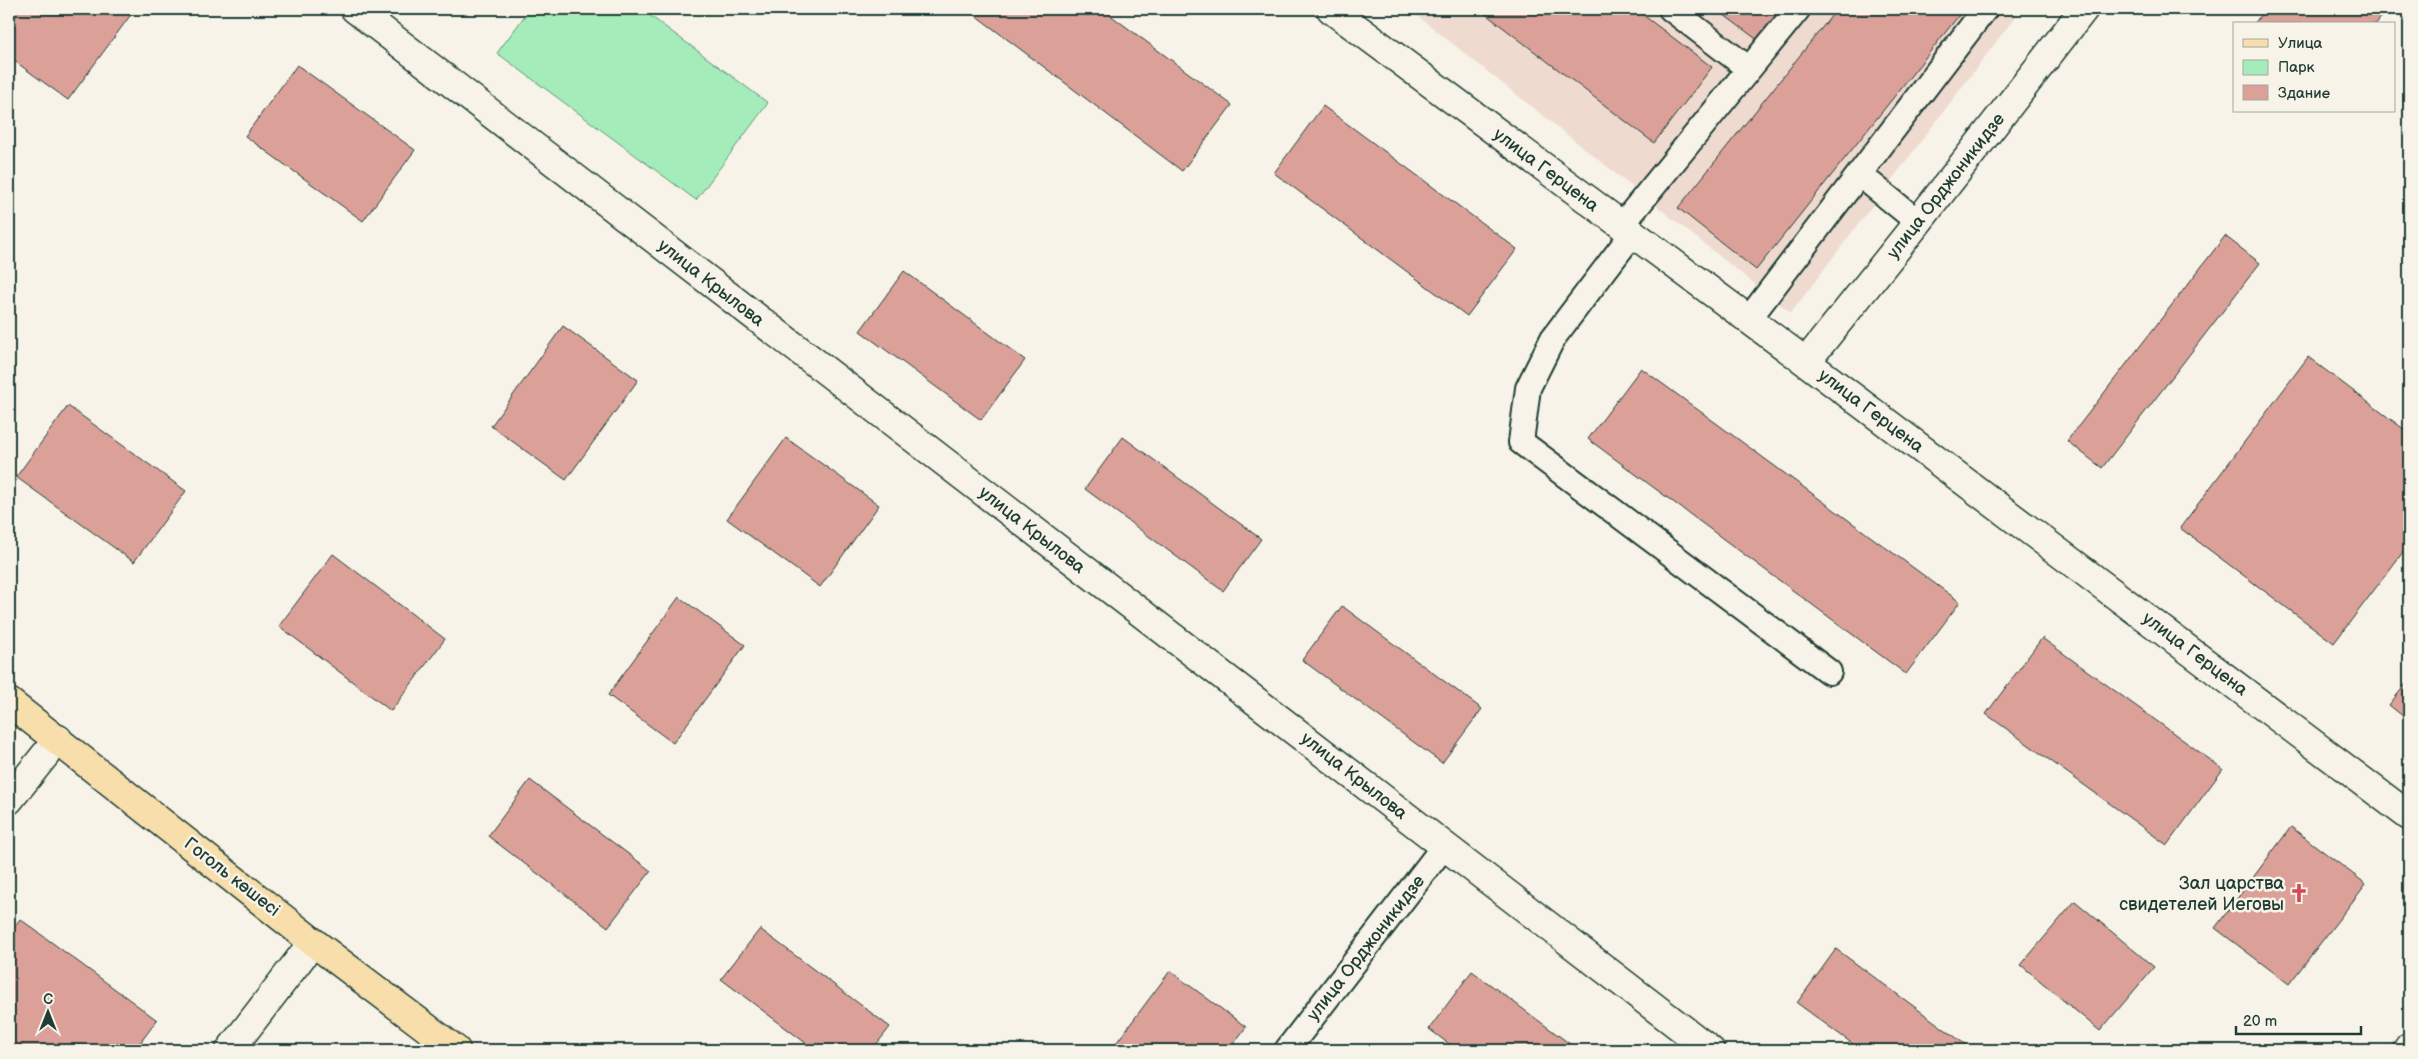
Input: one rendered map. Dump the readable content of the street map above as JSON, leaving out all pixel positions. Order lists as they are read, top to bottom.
{
  "streets": {
    "main road": ["Гоголь көшесі"],
    "street": ["улица Герцена", "улица Орджоникидзе", "улица Крылова"]
  },
  "crossings": [
    ["улица Герцена", "улица Орджоникидзе"],
    ["улица Орджоникидзе", "улица Крылова"]
  ],
  "places": {
    "church": ["Зал царства свидетелей Иеговы"]
  },
  "legend": ["Улица", "Парк", "Здание"],
  "scale_bar": "20 m",
  "north": "top"
}
